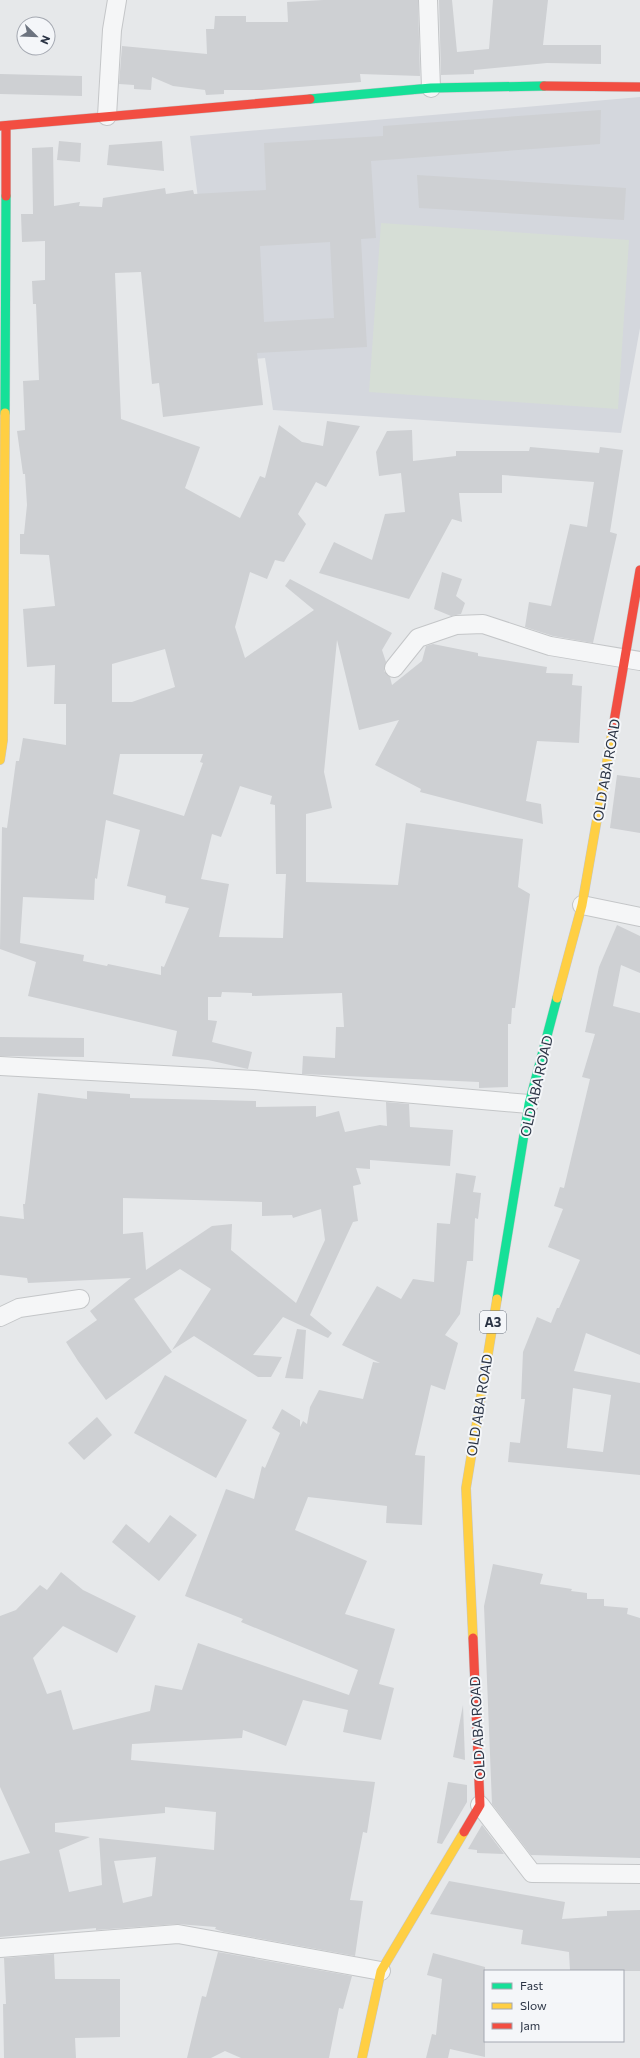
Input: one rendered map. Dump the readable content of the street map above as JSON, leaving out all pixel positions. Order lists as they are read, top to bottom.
{
  "streets": {
    "main road": ["OLD ABA ROAD", "A3"]
  },
  "legend": ["Fast", "Slow", "Jam"],
  "north": "bottom right"
}
